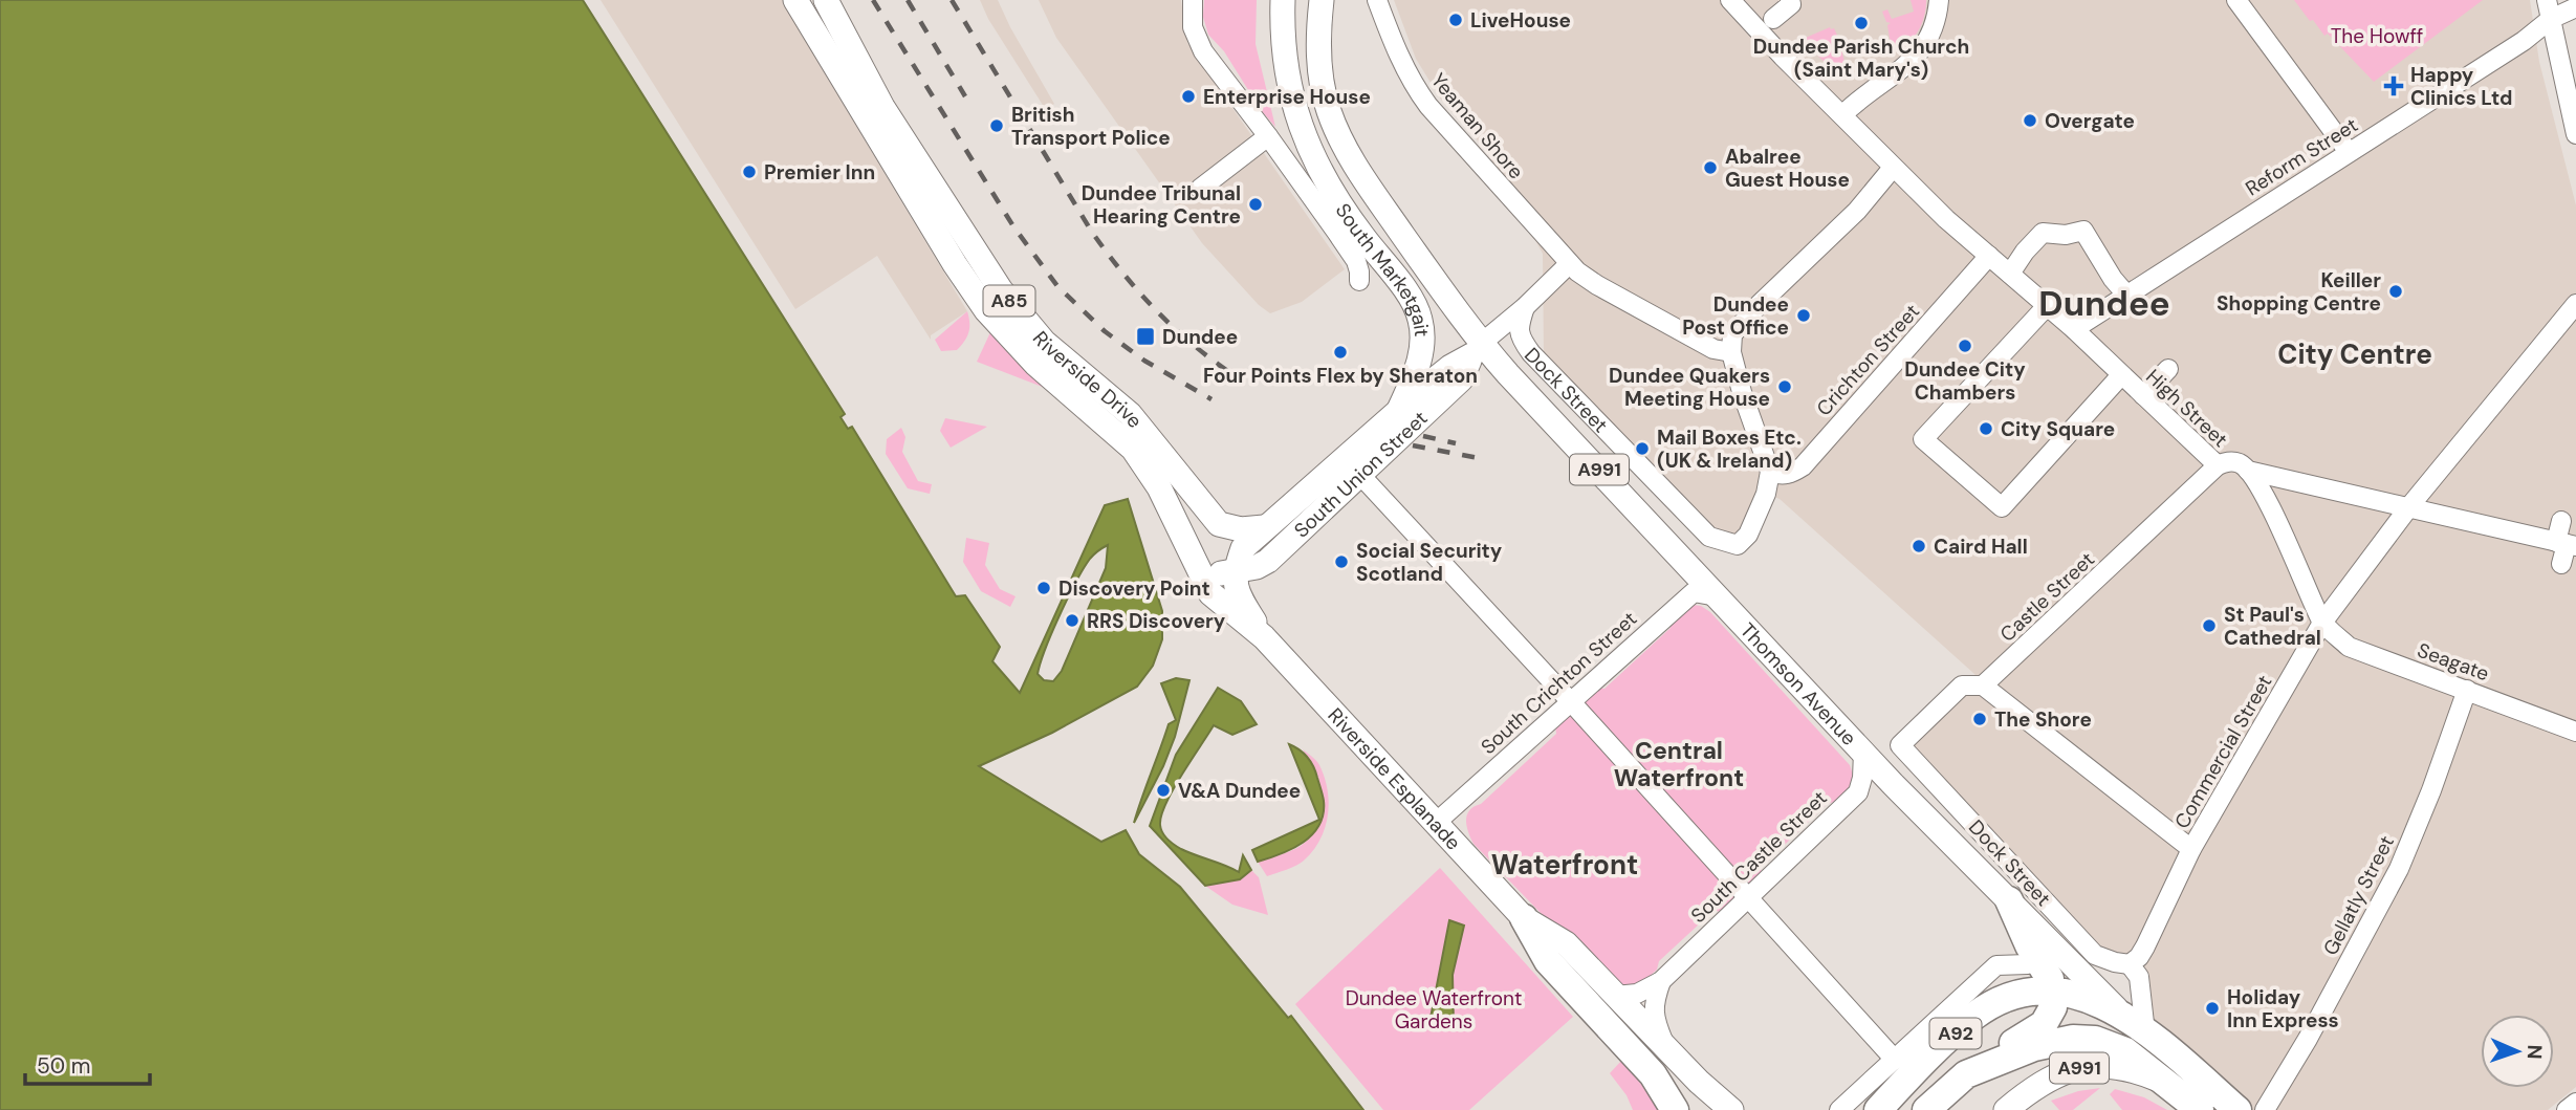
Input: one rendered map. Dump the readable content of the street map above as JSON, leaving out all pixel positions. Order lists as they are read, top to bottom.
{
  "streets": {
    "highway": ["A92"],
    "main road": [
      "South Marketgait",
      "A85",
      "Riverside Drive",
      "A991",
      "South Union Street",
      "Thomson Avenue",
      "Riverside Esplanade"
    ],
    "street": [
      "Yeaman Shore",
      "Reform Street",
      "Crichton Street",
      "Dock Street",
      "High Street",
      "Castle Street",
      "Seagate",
      "South Crichton Street",
      "Commercial Street",
      "South Castle Street",
      "Gellatly Street"
    ]
  },
  "crossings": [
    ["Reform Street", "High Street"],
    ["South Marketgait", "South Union Street"],
    ["South Marketgait", "Thomson Avenue"],
    ["Crichton Street", "Dock Street"],
    ["Crichton Street", "High Street"],
    ["Riverside Drive", "South Union Street"],
    ["Riverside Drive", "Riverside Esplanade"],
    ["Dock Street", "Castle Street"],
    ["Dock Street", "Commercial Street"],
    ["High Street", "Castle Street"],
    ["High Street", "Commercial Street"],
    ["A991", "A92"],
    ["South Union Street", "Thomson Avenue"],
    ["Seagate", "Commercial Street"],
    ["Seagate", "Gellatly Street"],
    ["South Crichton Street", "Thomson Avenue"],
    ["South Crichton Street", "Riverside Esplanade"],
    ["Thomson Avenue", "South Castle Street"],
    ["Thomson Avenue", "A92"],
    ["Riverside Esplanade", "South Castle Street"]
  ],
  "districts": [
    "Dundee",
    "City Centre",
    "Central Waterfront",
    "Waterfront"
  ],
  "parks": ["The Howff", "Dundee Waterfront Gardens"],
  "places": {
    "other": [
      "LiveHouse",
      "Dundee Parish Church (Saint Mary's)",
      "Enterprise House",
      "Overgate",
      "British Transport Police",
      "Abalree Guest House",
      "Premier Inn",
      "Dundee Tribunal Hearing Centre",
      "Keiller Shopping Centre",
      "Dundee Post Office",
      "Dundee City Chambers",
      "Four Points Flex by Sheraton",
      "Dundee Quakers Meeting House",
      "City Square",
      "Mail Boxes Etc. (UK & Ireland)",
      "Caird Hall",
      "Social Security Scotland",
      "Discovery Point",
      "RRS Discovery",
      "St Paul's Cathedral",
      "The Shore",
      "V&A Dundee",
      "Holiday Inn Express"
    ],
    "health": ["Happy Clinics Ltd"],
    "transit": ["Dundee"]
  },
  "scale_bar": "50 m",
  "north": "right"
}
